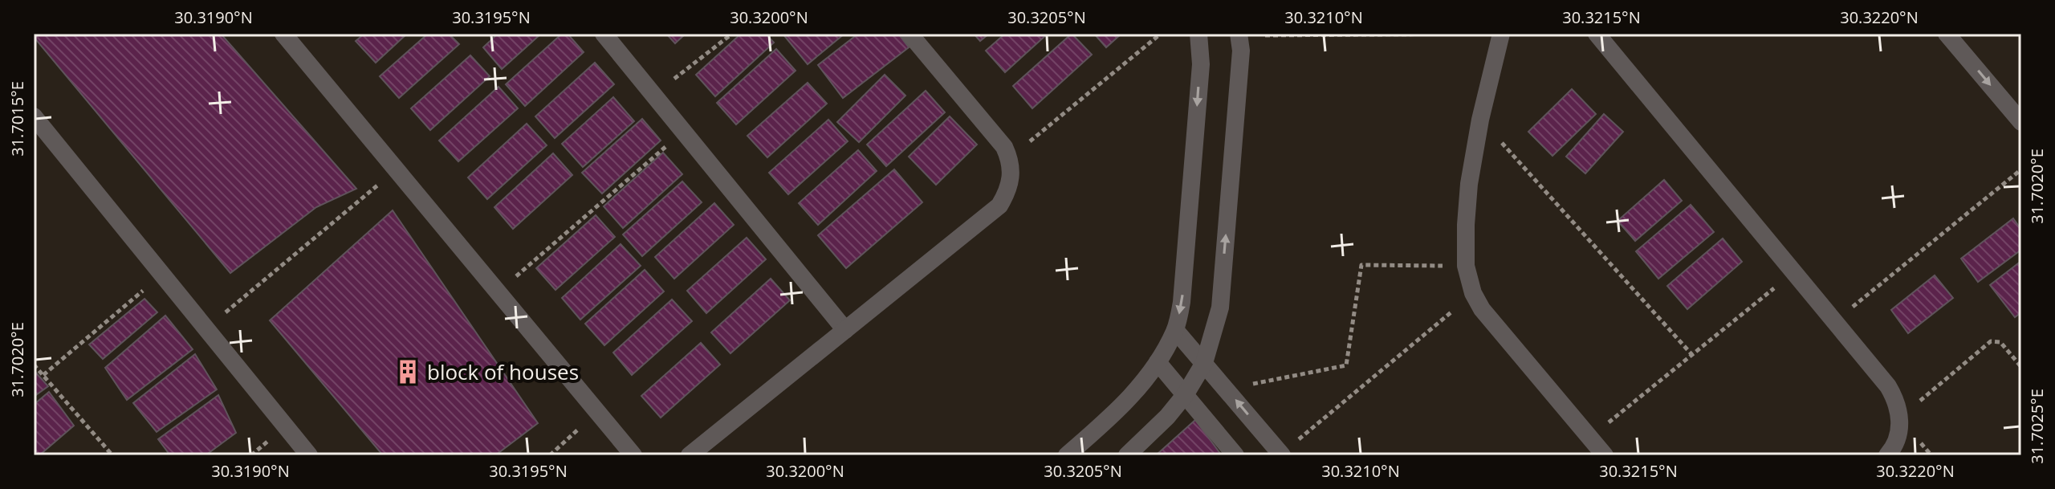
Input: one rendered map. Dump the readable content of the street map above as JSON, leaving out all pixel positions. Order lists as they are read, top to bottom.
{
  "places": {
    "building": ["block of houses"]
  },
  "coordinates": [
    "30.3190°N",
    "30.3195°N",
    "30.3200°N",
    "30.3205°N",
    "30.3210°N",
    "30.3215°N",
    "30.3220°N",
    "31.7015°E",
    "31.7020°E",
    "31.7025°E"
  ]
}
